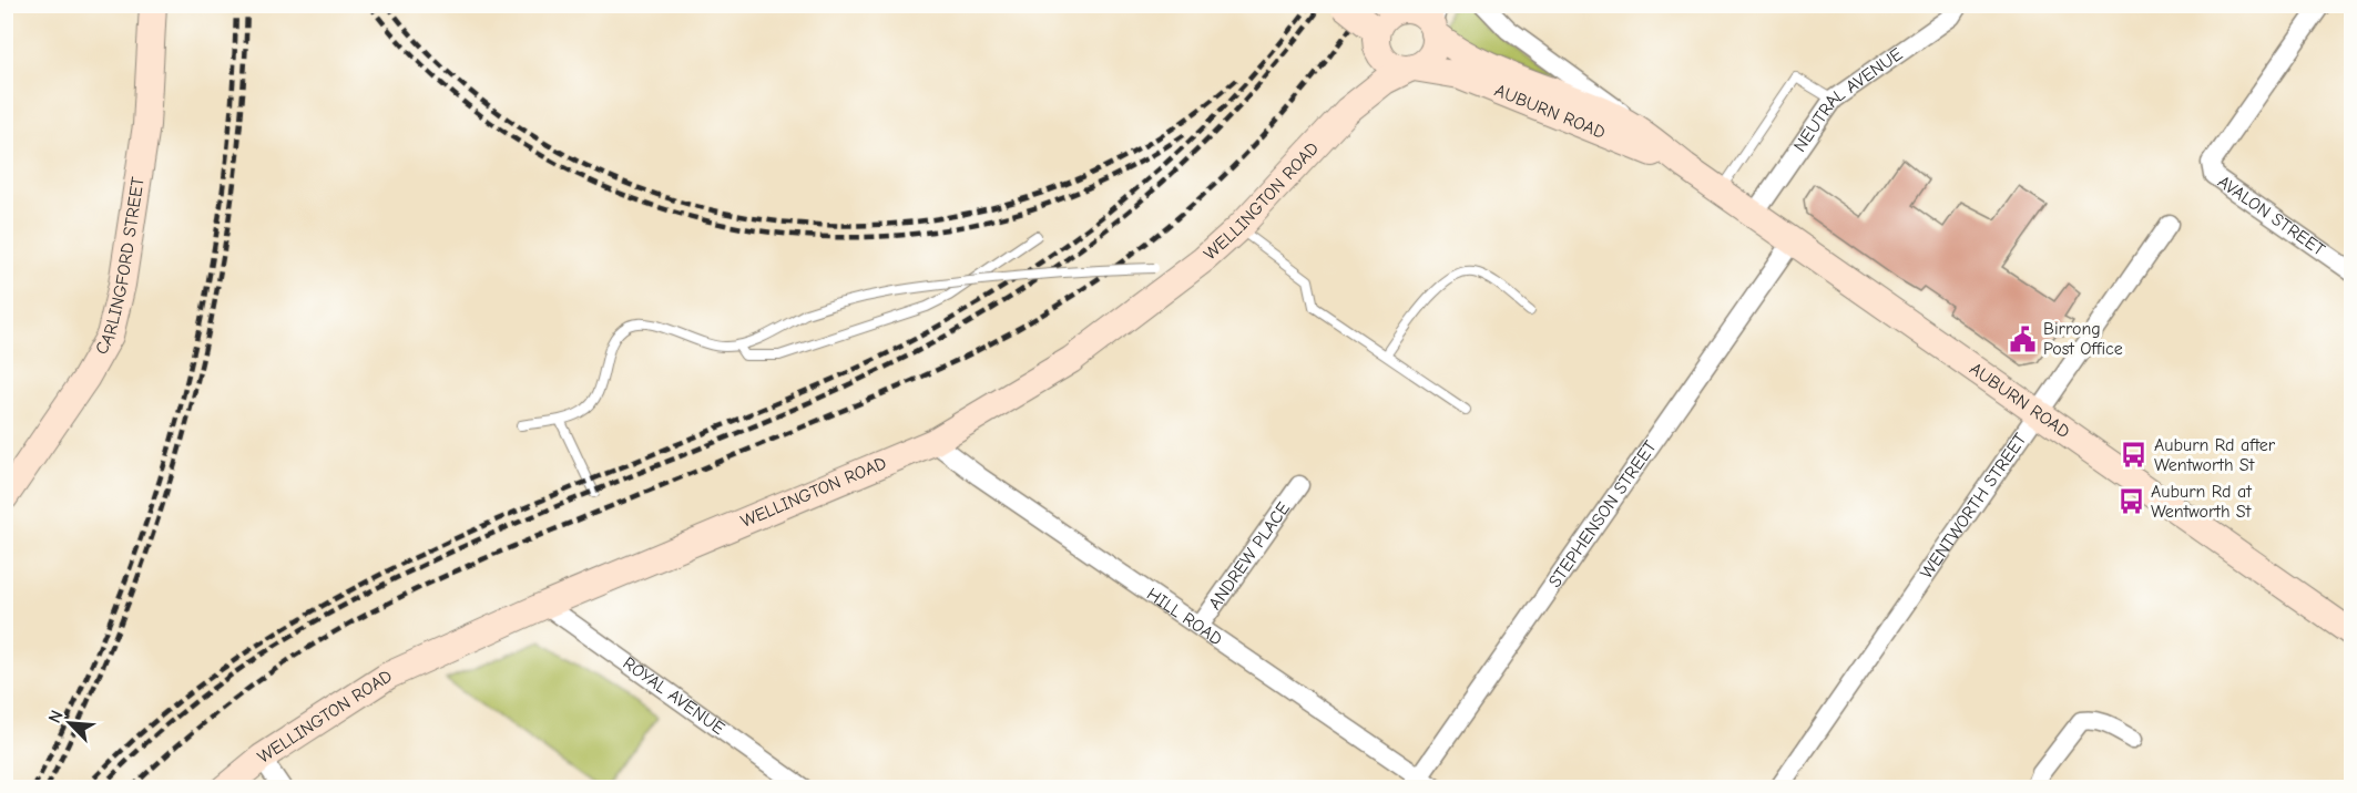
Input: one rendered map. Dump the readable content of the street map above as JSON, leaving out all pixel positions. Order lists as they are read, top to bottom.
{
  "streets": {
    "main road": ["AUBURN ROAD", "WELLINGTON ROAD", "CARLINGFORD STREET"],
    "street": [
      "NEUTRAL AVENUE",
      "AVALON STREET",
      "WENTWORTH STREET",
      "STEPHENSON STREET",
      "ANDREW PLACE",
      "HILL ROAD",
      "ROYAL AVENUE"
    ]
  },
  "crossings": [
    ["NEUTRAL AVENUE", "AUBURN ROAD"],
    ["AUBURN ROAD", "WELLINGTON ROAD"],
    ["AUBURN ROAD", "WENTWORTH STREET"],
    ["AUBURN ROAD", "STEPHENSON STREET"],
    ["WELLINGTON ROAD", "HILL ROAD"],
    ["WELLINGTON ROAD", "ROYAL AVENUE"],
    ["STEPHENSON STREET", "HILL ROAD"],
    ["ANDREW PLACE", "HILL ROAD"]
  ],
  "places": {
    "public building": ["Birrong Post Office"],
    "bus stop": ["Auburn Rd after Wentworth St", "Auburn Rd at Wentworth St"]
  },
  "north": "top left"
}
